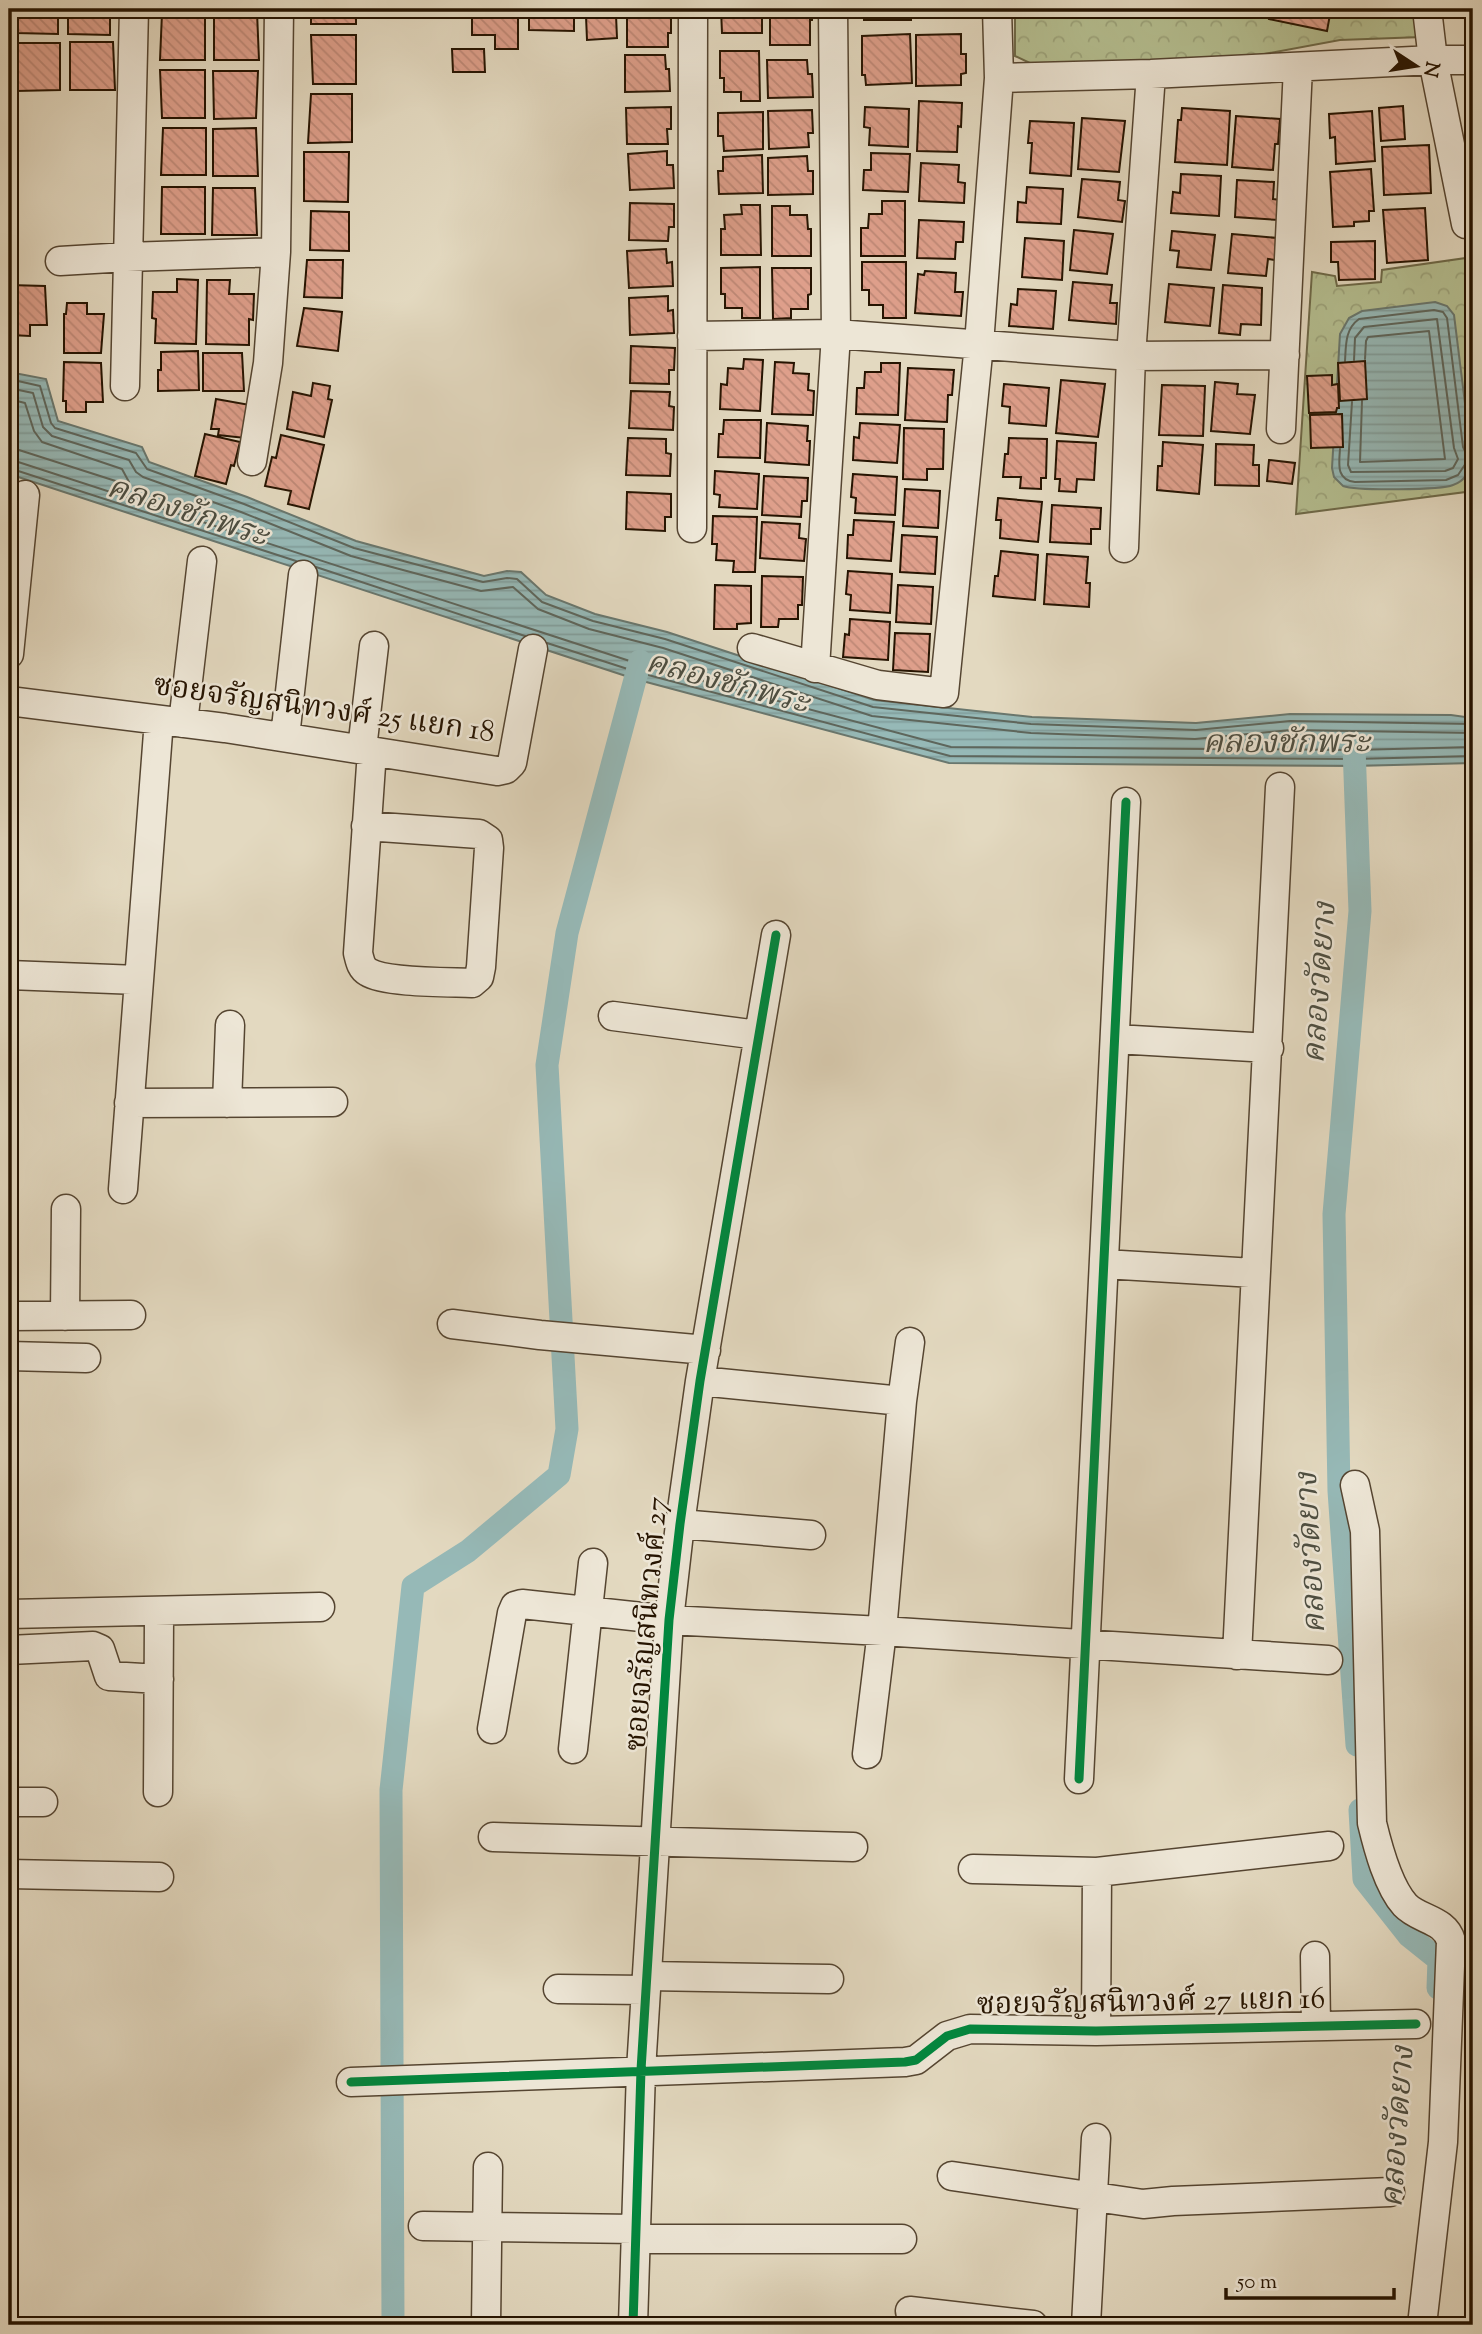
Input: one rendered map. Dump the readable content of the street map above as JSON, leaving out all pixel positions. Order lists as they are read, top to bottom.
{
  "streets": {
    "street": ["ซอยจรัญสนิทวงศ์ 25 แยก 18", "ซอยจรัญสนิทวงศ์ 27", "ซอยจรัญสนิทวงศ์ 27 แยก 16"]
  },
  "crossings": [
    ["ซอยจรัญสนิทวงศ์ 27", "ซอยจรัญสนิทวงศ์ 27 แยก 16"]
  ],
  "water": ["คลองชักพระ", "คลองวัดยาง"],
  "scale_bar": "50 m",
  "north": "right"
}
